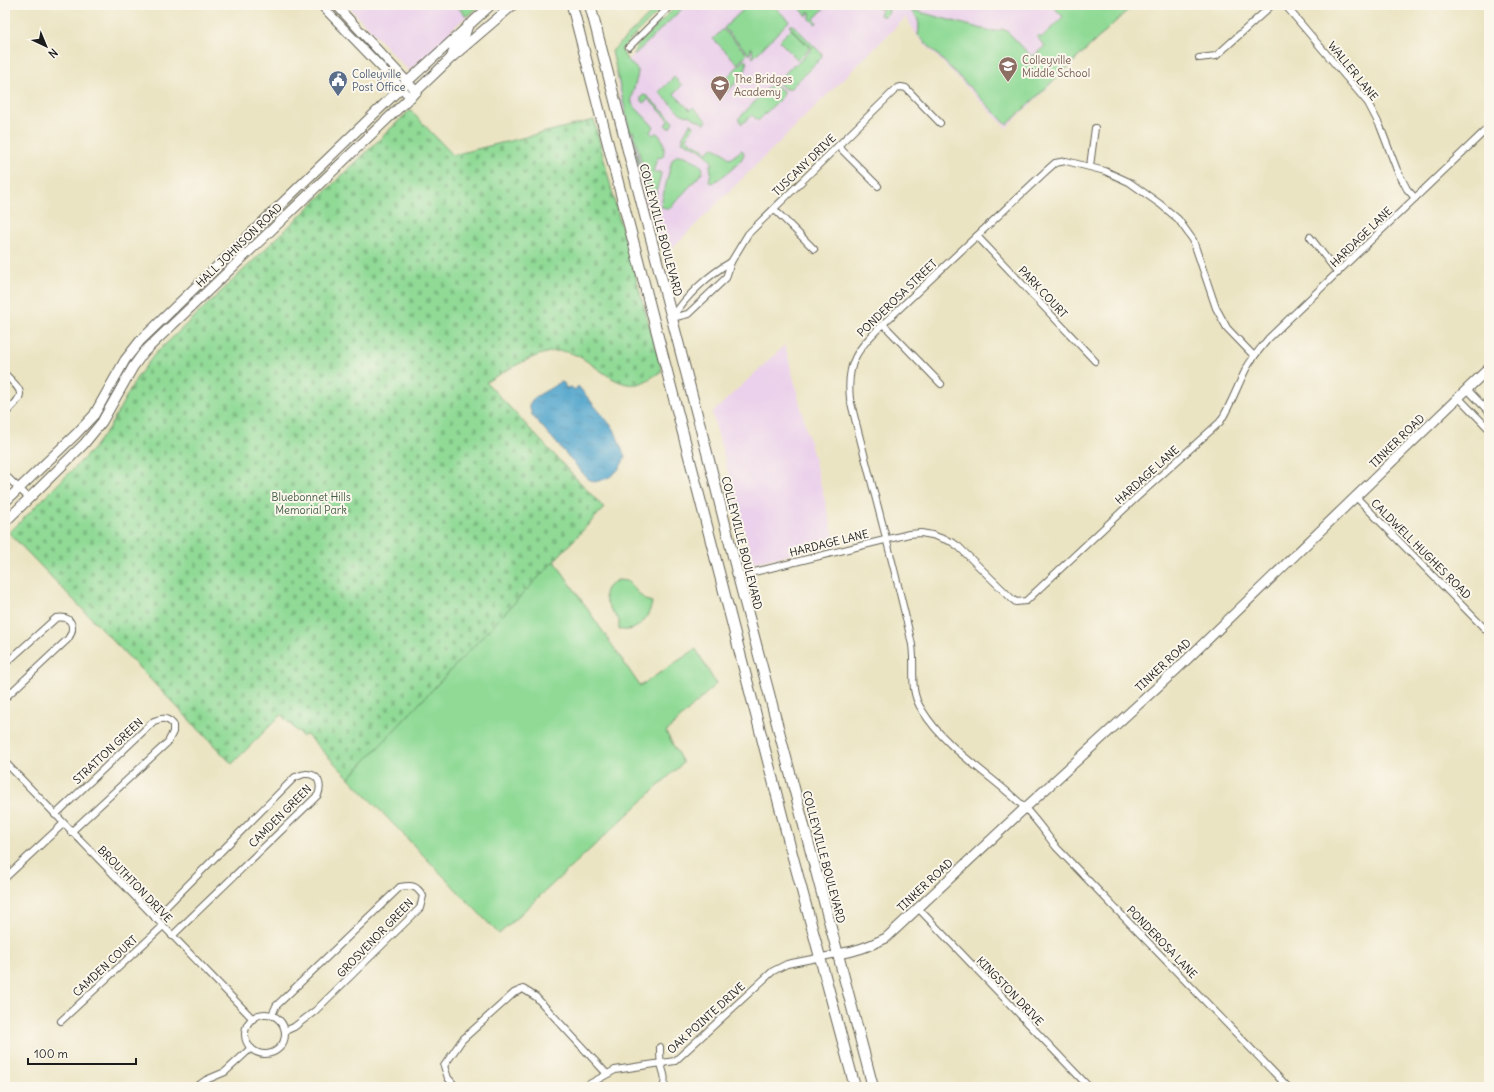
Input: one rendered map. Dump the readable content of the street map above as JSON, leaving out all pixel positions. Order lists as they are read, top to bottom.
{
  "streets": {
    "main road": ["COLLEYVILLE BOULEVARD", "HALL JOHNSON ROAD", "TINKER ROAD"],
    "street": [
      "WALLER LANE",
      "TUSCANY DRIVE",
      "HARDAGE LANE",
      "PARK COURT",
      "PONDEROSA STREET",
      "CALDWELL HUGHES ROAD",
      "STRATTON GREEN",
      "CAMDEN GREEN",
      "BROUTHTON DRIVE",
      "GROSVENOR GREEN",
      "PONDEROSA LANE",
      "CAMDEN COURT",
      "KINGSTON DRIVE",
      "OAK POINTE DRIVE"
    ]
  },
  "crossings": [
    ["WALLER LANE", "HARDAGE LANE"],
    ["TUSCANY DRIVE", "COLLEYVILLE BOULEVARD"],
    ["COLLEYVILLE BOULEVARD", "HARDAGE LANE"],
    ["COLLEYVILLE BOULEVARD", "TINKER ROAD"],
    ["COLLEYVILLE BOULEVARD", "OAK POINTE DRIVE"],
    ["HARDAGE LANE", "PONDEROSA STREET"],
    ["PARK COURT", "PONDEROSA STREET"],
    ["PONDEROSA STREET", "TINKER ROAD"],
    ["PONDEROSA STREET", "PONDEROSA LANE"],
    ["TINKER ROAD", "CALDWELL HUGHES ROAD"],
    ["TINKER ROAD", "PONDEROSA LANE"],
    ["TINKER ROAD", "KINGSTON DRIVE"],
    ["TINKER ROAD", "OAK POINTE DRIVE"],
    ["STRATTON GREEN", "BROUTHTON DRIVE"],
    ["CAMDEN GREEN", "BROUTHTON DRIVE"],
    ["BROUTHTON DRIVE", "GROSVENOR GREEN"],
    ["BROUTHTON DRIVE", "CAMDEN COURT"]
  ],
  "parks": ["Bluebonnet Hills Memorial Park"],
  "places": {
    "school or university": ["Colleyville Middle School", "The Bridges Academy"],
    "public building": ["Colleyville Post Office"]
  },
  "scale_bar": "100 m",
  "north": "bottom right"
}
